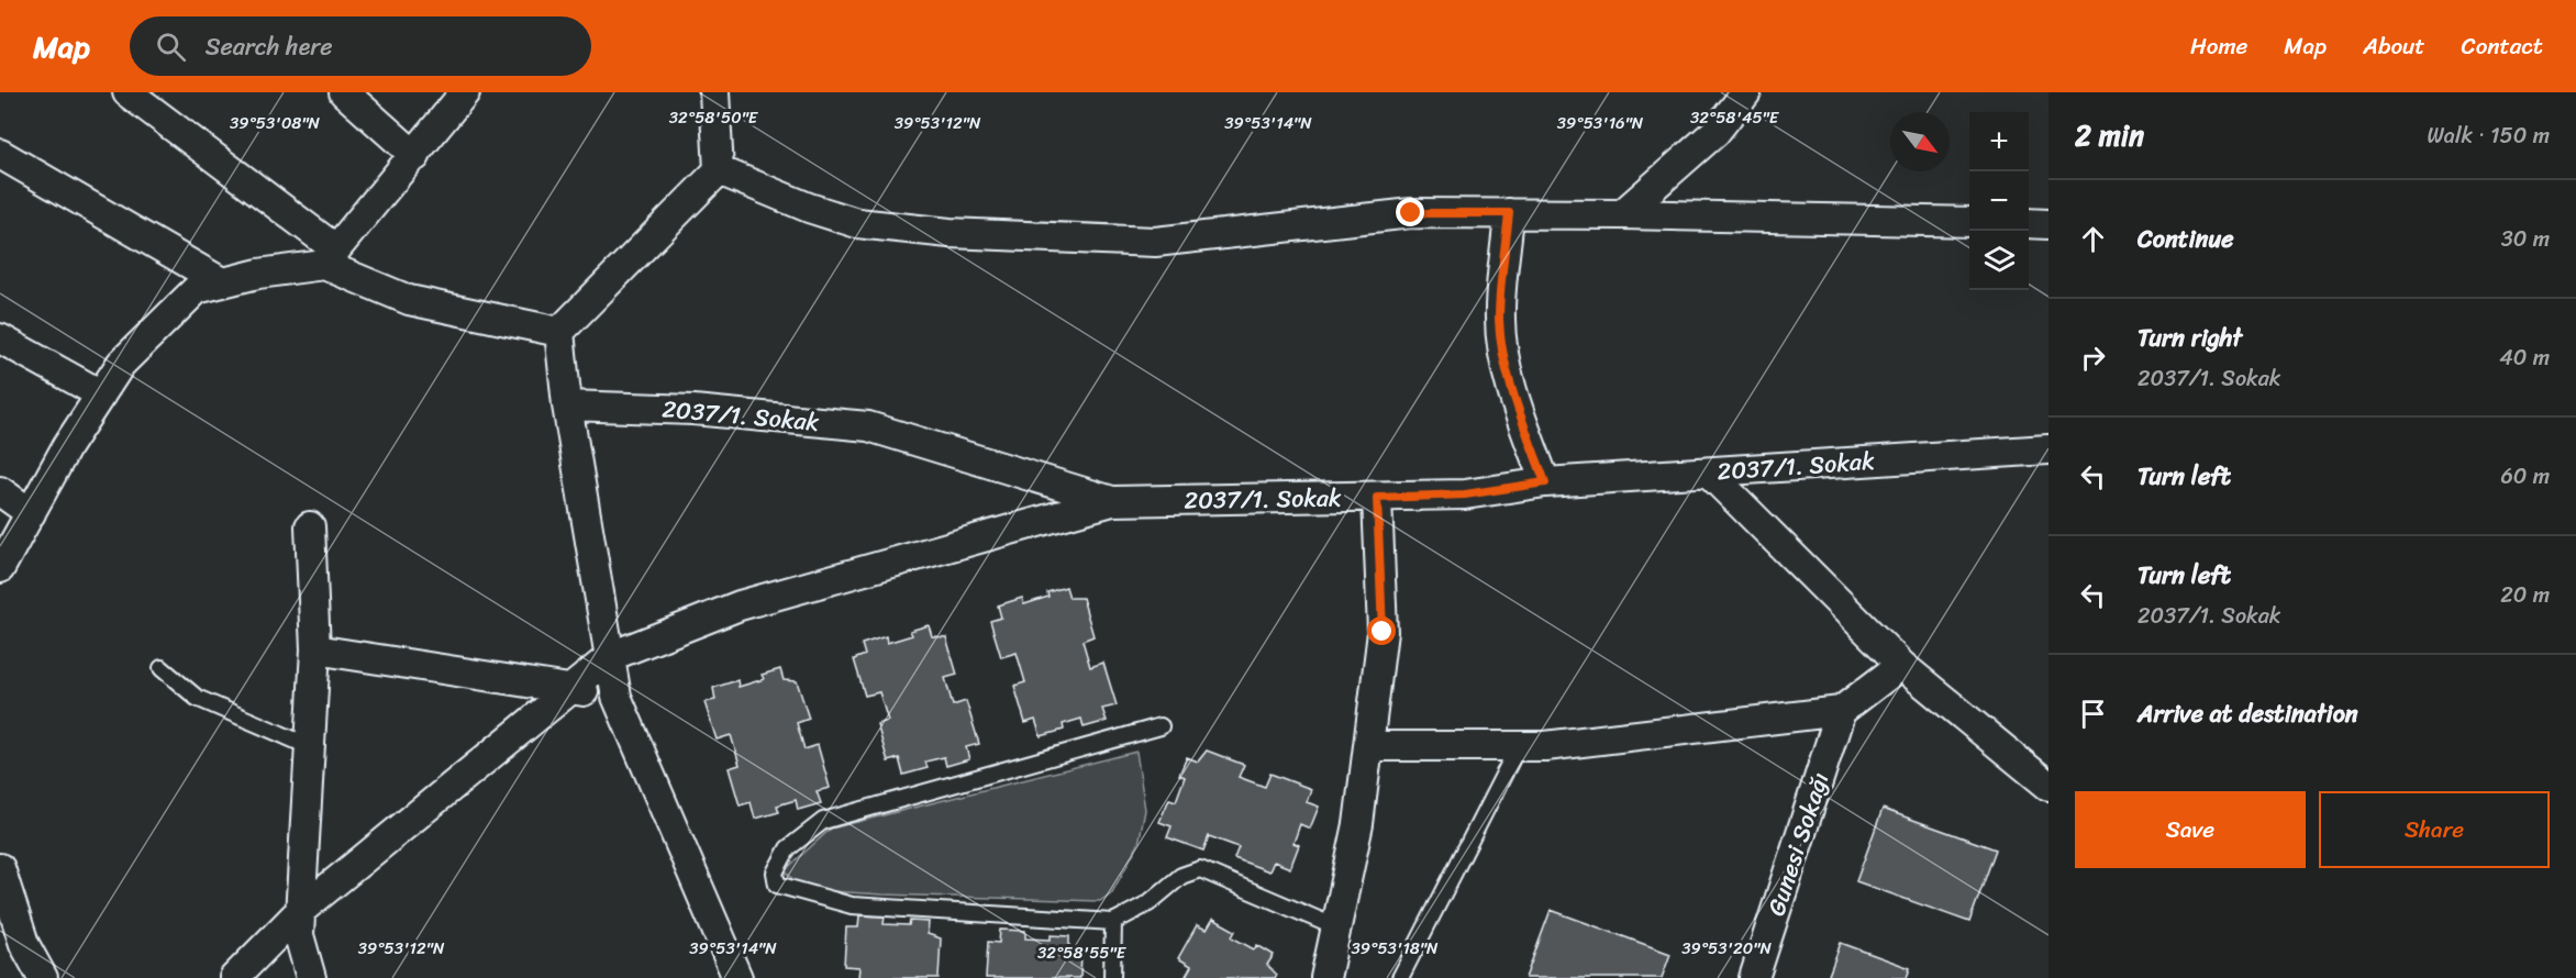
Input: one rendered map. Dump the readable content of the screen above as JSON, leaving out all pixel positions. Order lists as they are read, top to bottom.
{
  "streets": {
    "street": ["2037/1. Sokak", "Gunesi Sokağı"]
  },
  "north": "bottom right",
  "page": {
    "header": "Map",
    "search": "Search here",
    "nav": [
      "Home",
      "Map",
      "About",
      "Contact"
    ],
    "heading": ["2 min", "Walk · 150 m"],
    "map_buttons": ["+", "−"],
    "list": [
      ["Continue", "30 m"],
      ["Turn right", "2037/1. Sokak", "40 m"],
      ["Turn left", "60 m"],
      ["Turn left", "2037/1. Sokak", "20 m"],
      "Arrive at destination"
    ],
    "buttons": ["Save", "Share"]
  },
  "coordinates": [
    "32°58'45\"E",
    "32°58'50\"E",
    "39°53'08\"N",
    "39°53'12\"N",
    "39°53'14\"N",
    "39°53'16\"N",
    "39°53'18\"N",
    "39°53'20\"N",
    "32°58'55\"E"
  ]
}
